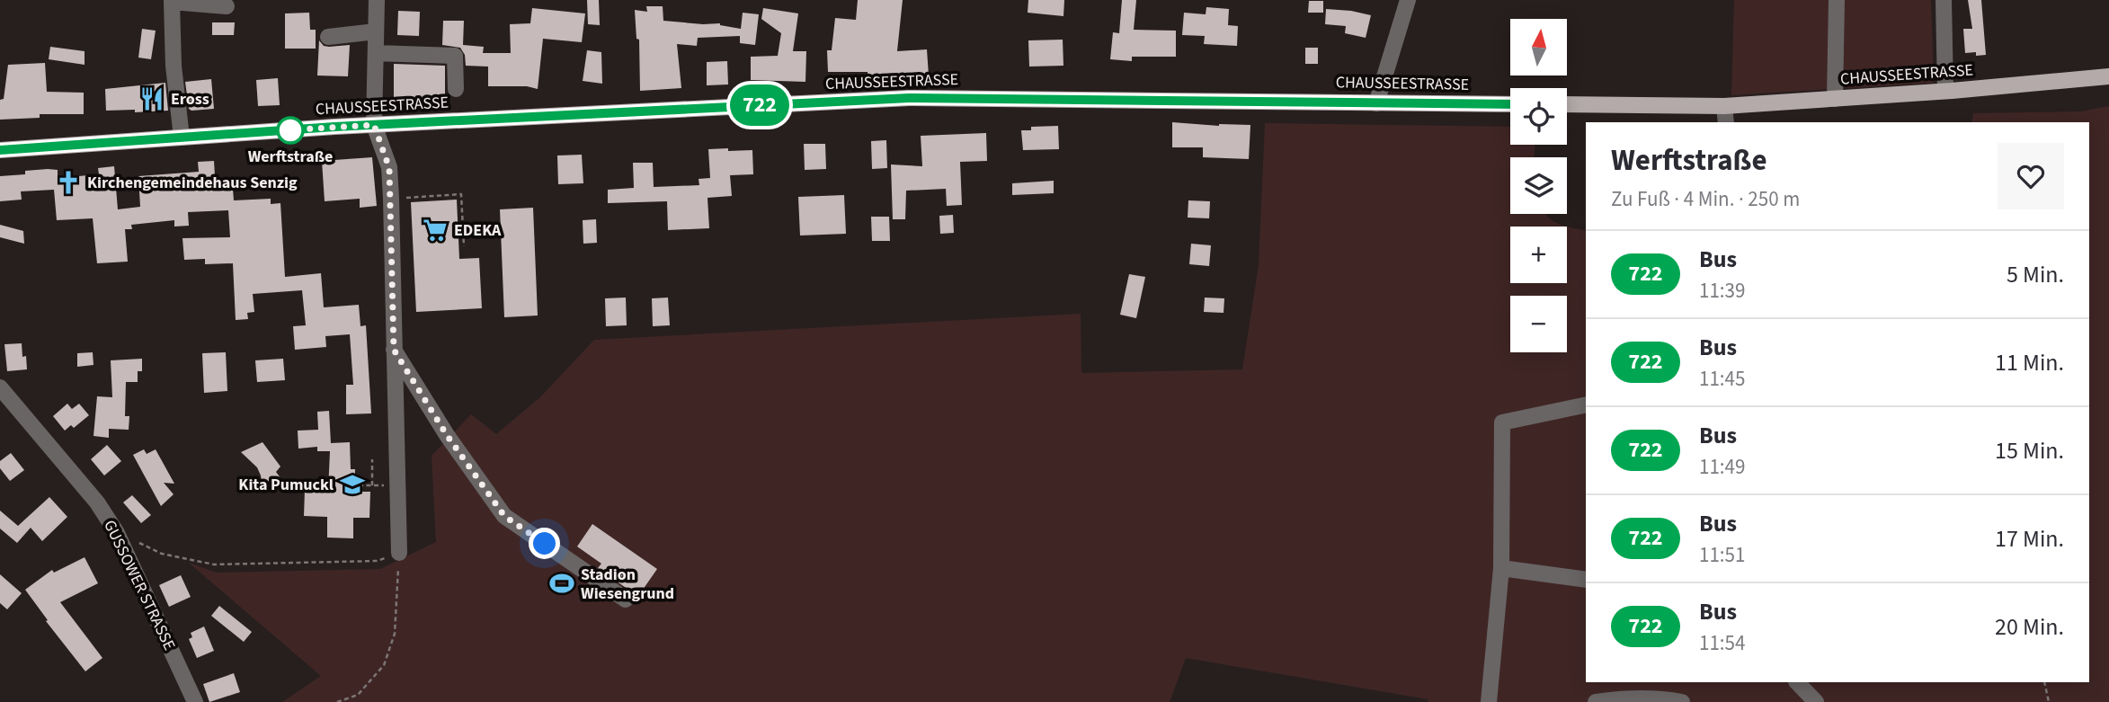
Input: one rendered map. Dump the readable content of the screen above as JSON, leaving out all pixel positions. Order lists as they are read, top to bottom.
{
  "streets": {
    "main road": ["CHAUSSEESTRASSE"],
    "street": ["GUSSOWER STRASSE"]
  },
  "places": {
    "restaurant": ["Eross"],
    "other": ["Werftstraße"],
    "church": ["Kirchengemeindehaus Senzig"],
    "supermarket": ["EDEKA"],
    "school or university": ["Kita Pumuckl"],
    "sports": ["Stadion Wiesengrund"]
  },
  "lines": ["bus line 722"],
  "north": "top",
  "page": {
    "on_map": "722",
    "map_buttons": ["+", "−"],
    "heading": ["Werftstraße", "Zu Fuß · 4 Min. · 250 m"],
    "list": [
      {
        "mark": "722",
        "name": "Bus",
        "note": "11:39",
        "value": "5 Min."
      },
      {
        "mark": "722",
        "name": "Bus",
        "note": "11:45",
        "value": "11 Min."
      },
      {
        "mark": "722",
        "name": "Bus",
        "note": "11:49",
        "value": "15 Min."
      },
      {
        "mark": "722",
        "name": "Bus",
        "note": "11:51",
        "value": "17 Min."
      },
      {
        "mark": "722",
        "name": "Bus",
        "note": "11:54",
        "value": "20 Min."
      }
    ]
  }
}
